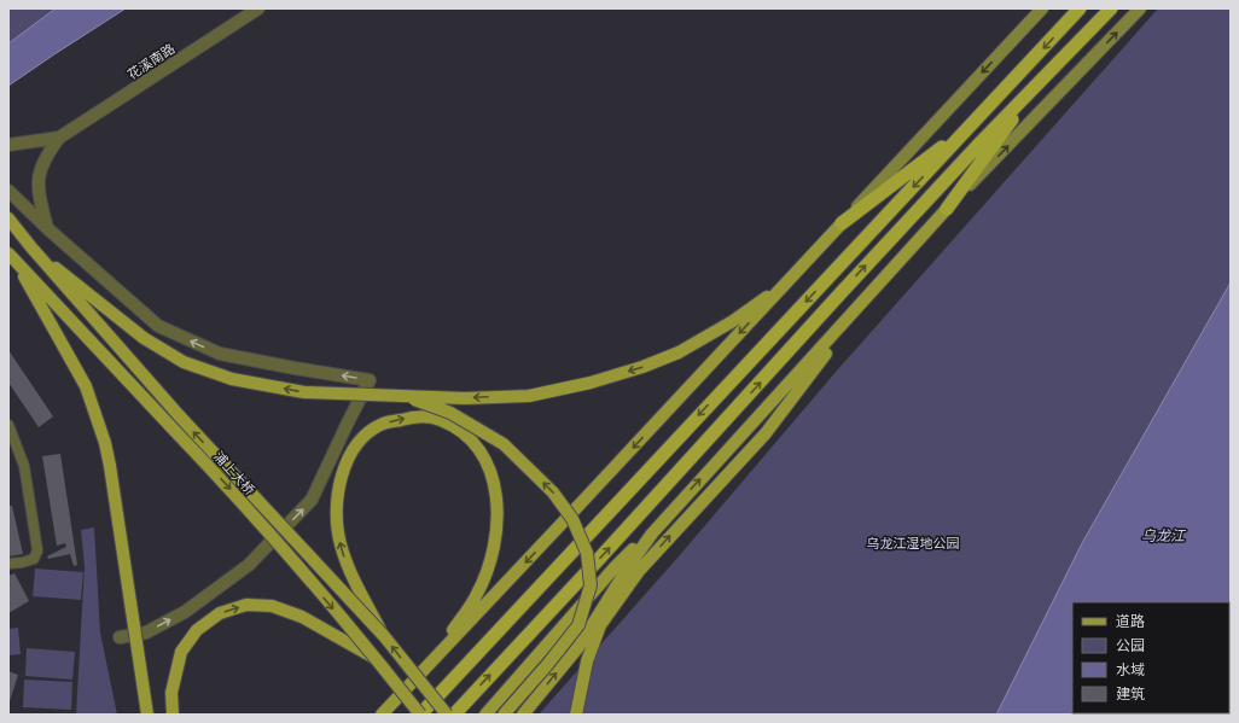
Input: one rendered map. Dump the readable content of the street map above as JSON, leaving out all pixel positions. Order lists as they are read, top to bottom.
{
  "streets": {
    "main road": ["浦上大桥"],
    "street": ["花溪南路"]
  },
  "water": ["乌龙江"],
  "parks": ["乌龙江湿地公园"],
  "legend": [
    "道路",
    "公园",
    "水域",
    "建筑"
  ]
}
